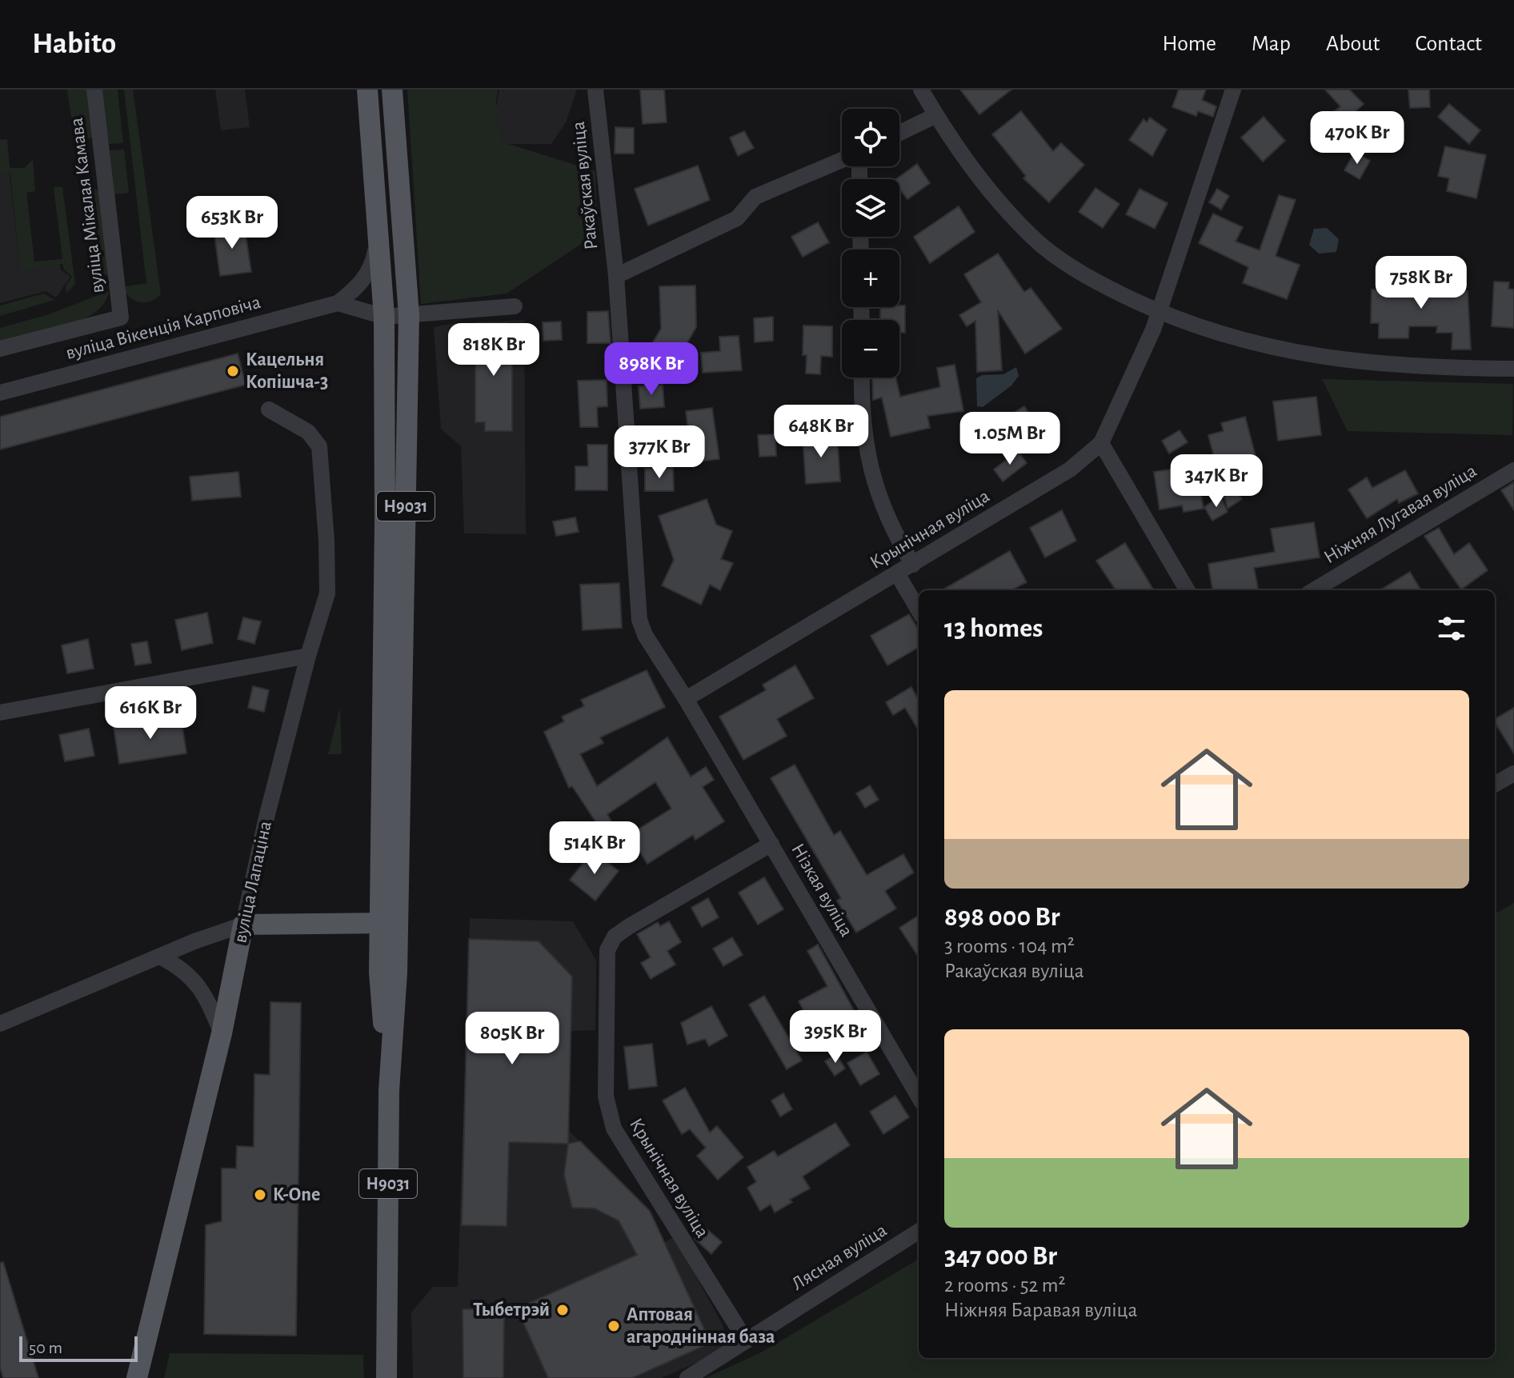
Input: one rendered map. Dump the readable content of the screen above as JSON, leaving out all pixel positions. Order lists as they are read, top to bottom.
{
  "streets": {
    "main road": ["Н9031", "вуліца Лапаціна"],
    "street": [
      "Ракаўская вуліца",
      "вуліца Мікалая Камава",
      "вуліца Вікенція Карповіча",
      "Ніжняя Лугавая вуліца",
      "Крынічная вуліца",
      "Нізкая вуліца",
      "Лясная вуліца"
    ]
  },
  "crossings": [
    ["Ракаўская вуліца", "Крынічная вуліца"],
    ["Ракаўская вуліца", "Нізкая вуліца"],
    ["Крынічная вуліца", "Нізкая вуліца"],
    ["Крынічная вуліца", "Лясная вуліца"]
  ],
  "places": [
    "Кацельня Копішча-3",
    "K-One",
    "Тыбетрэй",
    "Аптовая агароднінная база"
  ],
  "scale_bar": "50 m",
  "page": {
    "header": "Habito",
    "nav": [
      "Home",
      "Map",
      "About",
      "Contact"
    ],
    "map_buttons": ["+", "−"],
    "price": [
      "470K Br",
      "653K Br",
      "758K Br",
      "818K Br",
      "898K Br",
      "648K Br",
      "1.05M Br",
      "377K Br",
      "347K Br",
      "616K Br",
      "514K Br",
      "395K Br",
      "805K Br"
    ],
    "heading": "13 homes",
    "list": [
      {
        "name": "898 000 Br",
        "note": "3 rooms · 104 m² · Ракаўская вуліца"
      },
      {
        "name": "347 000 Br",
        "note": "2 rooms · 52 m² · Ніжняя Баравая вуліца"
      }
    ],
    "scale": "50 m"
  }
}
